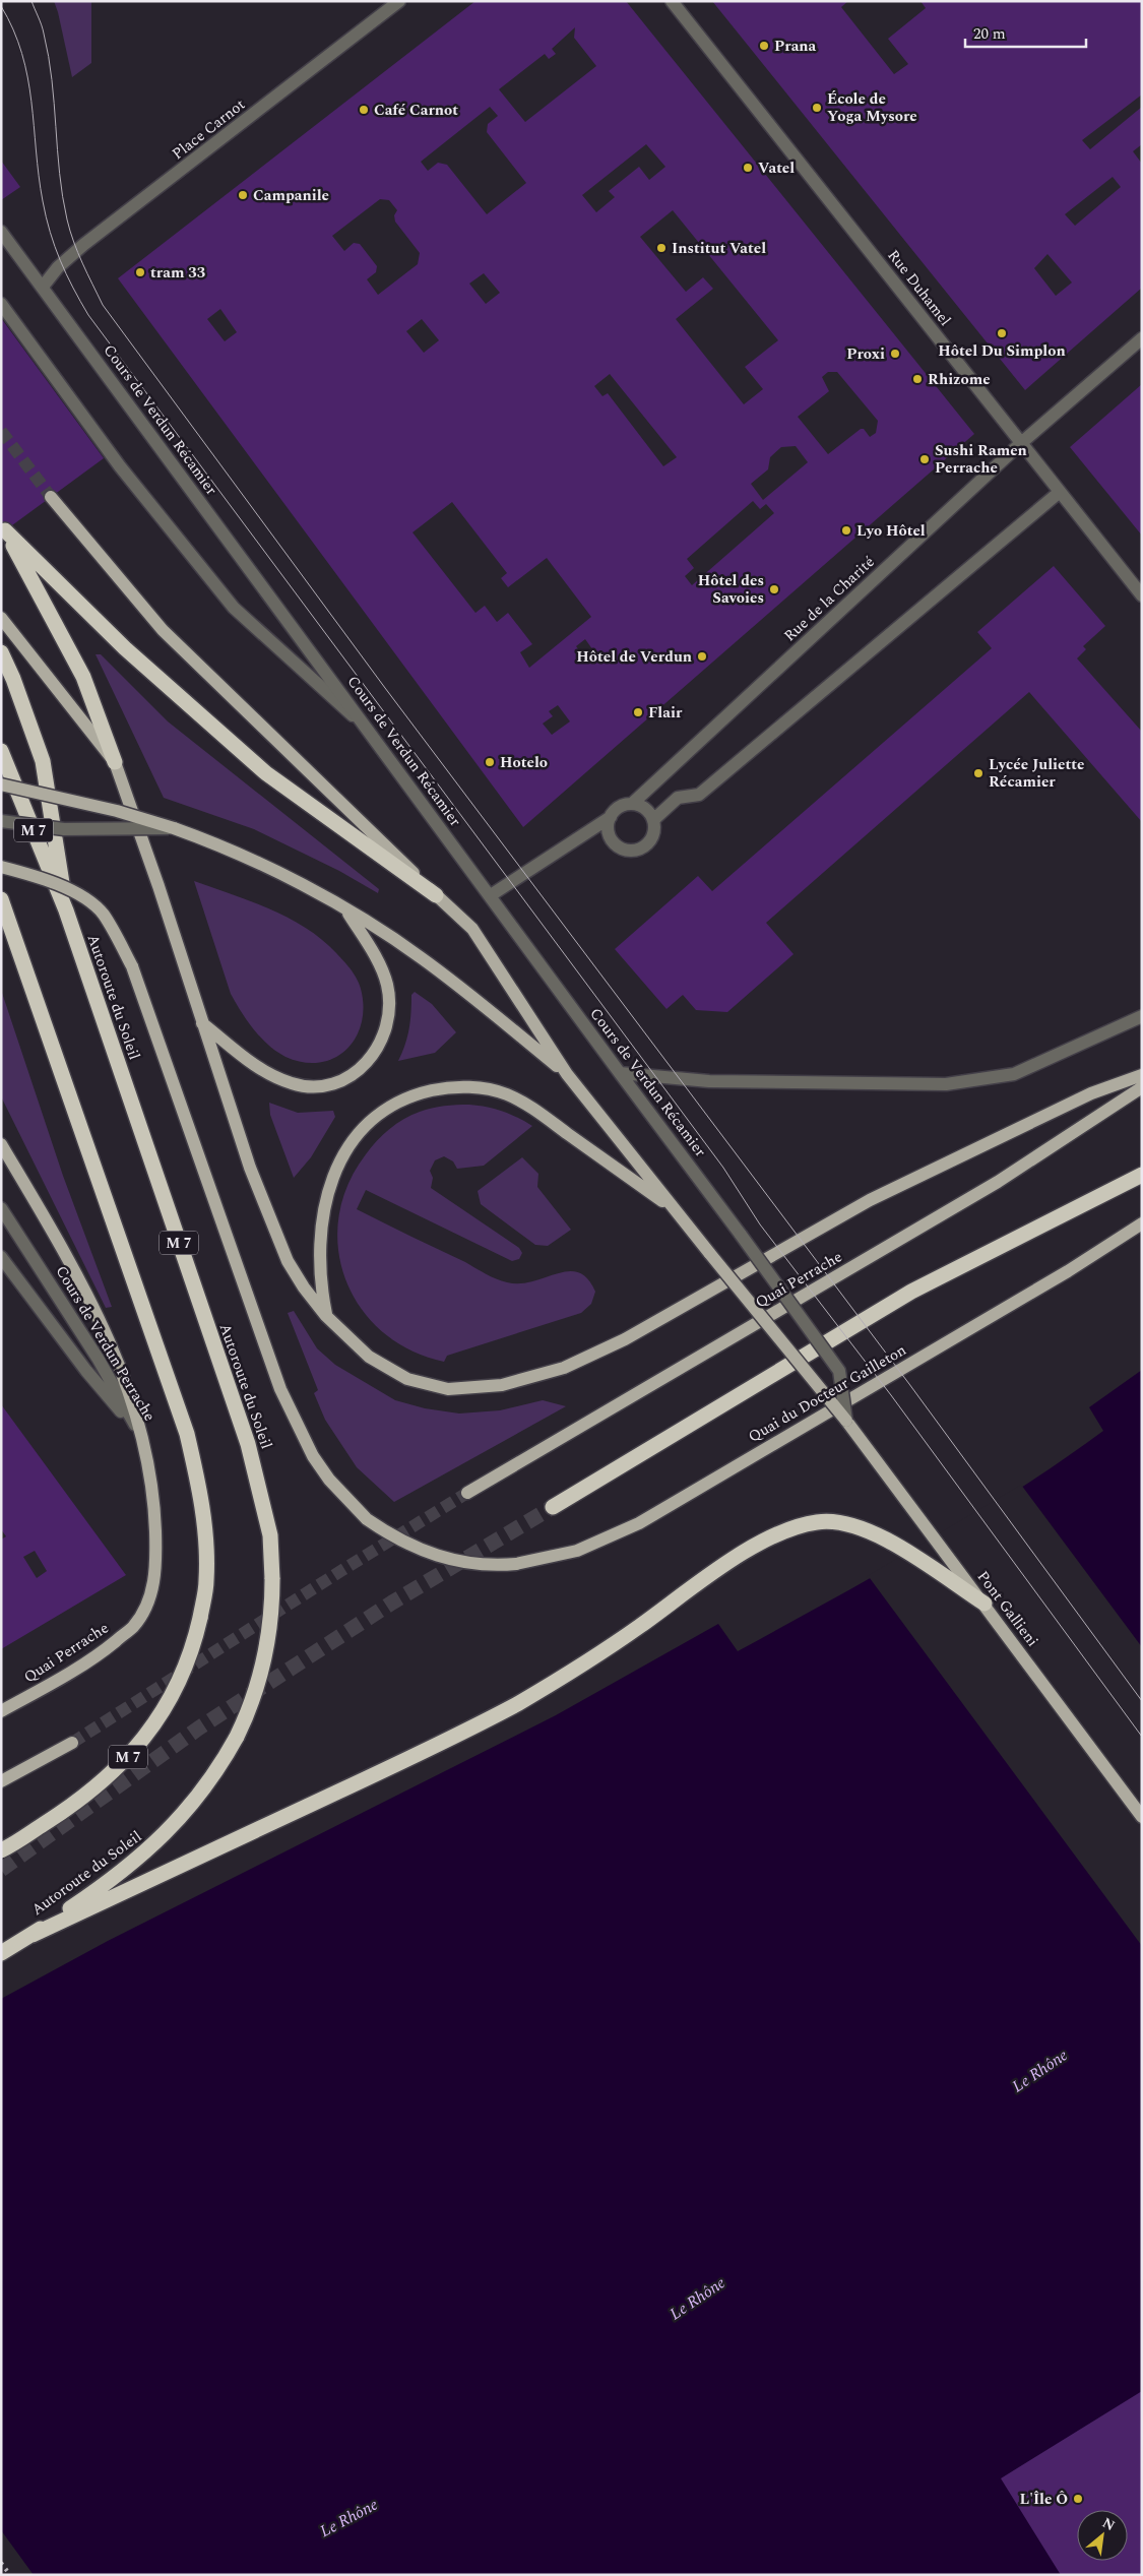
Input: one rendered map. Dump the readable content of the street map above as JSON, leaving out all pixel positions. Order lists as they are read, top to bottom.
{
  "streets": {
    "highway": ["M 7", "Autoroute du Soleil"],
    "main road": ["Quai Perrache", "Quai du Docteur Gailleton", "Pont Gallieni"],
    "street": [
      "Place Carnot",
      "Rue Duhamel",
      "Cours de Verdun Récamier",
      "Rue de la Charité",
      "Cours de Verdun Perrache"
    ]
  },
  "crossings": [
    ["Place Carnot", "Cours de Verdun Récamier"],
    ["Rue Duhamel", "Rue de la Charité"],
    ["Cours de Verdun Récamier", "Pont Gallieni"],
    ["Quai Perrache", "Cours de Verdun Perrache"]
  ],
  "water": ["Le Rhône"],
  "places": [
    "Prana",
    "École de Yoga Mysore",
    "Café Carnot",
    "Vatel",
    "Campanile",
    "Institut Vatel",
    "tram 33",
    "Hôtel Du Simplon",
    "Proxi",
    "Rhizome",
    "Sushi Ramen Perrache",
    "Lyo Hôtel",
    "Hôtel des Savoies",
    "Hôtel de Verdun",
    "Flair",
    "Hotelo",
    "Lycée Juliette Récamier",
    "L'Île Ô"
  ],
  "scale_bar": "20 m",
  "north": "top right"
}
